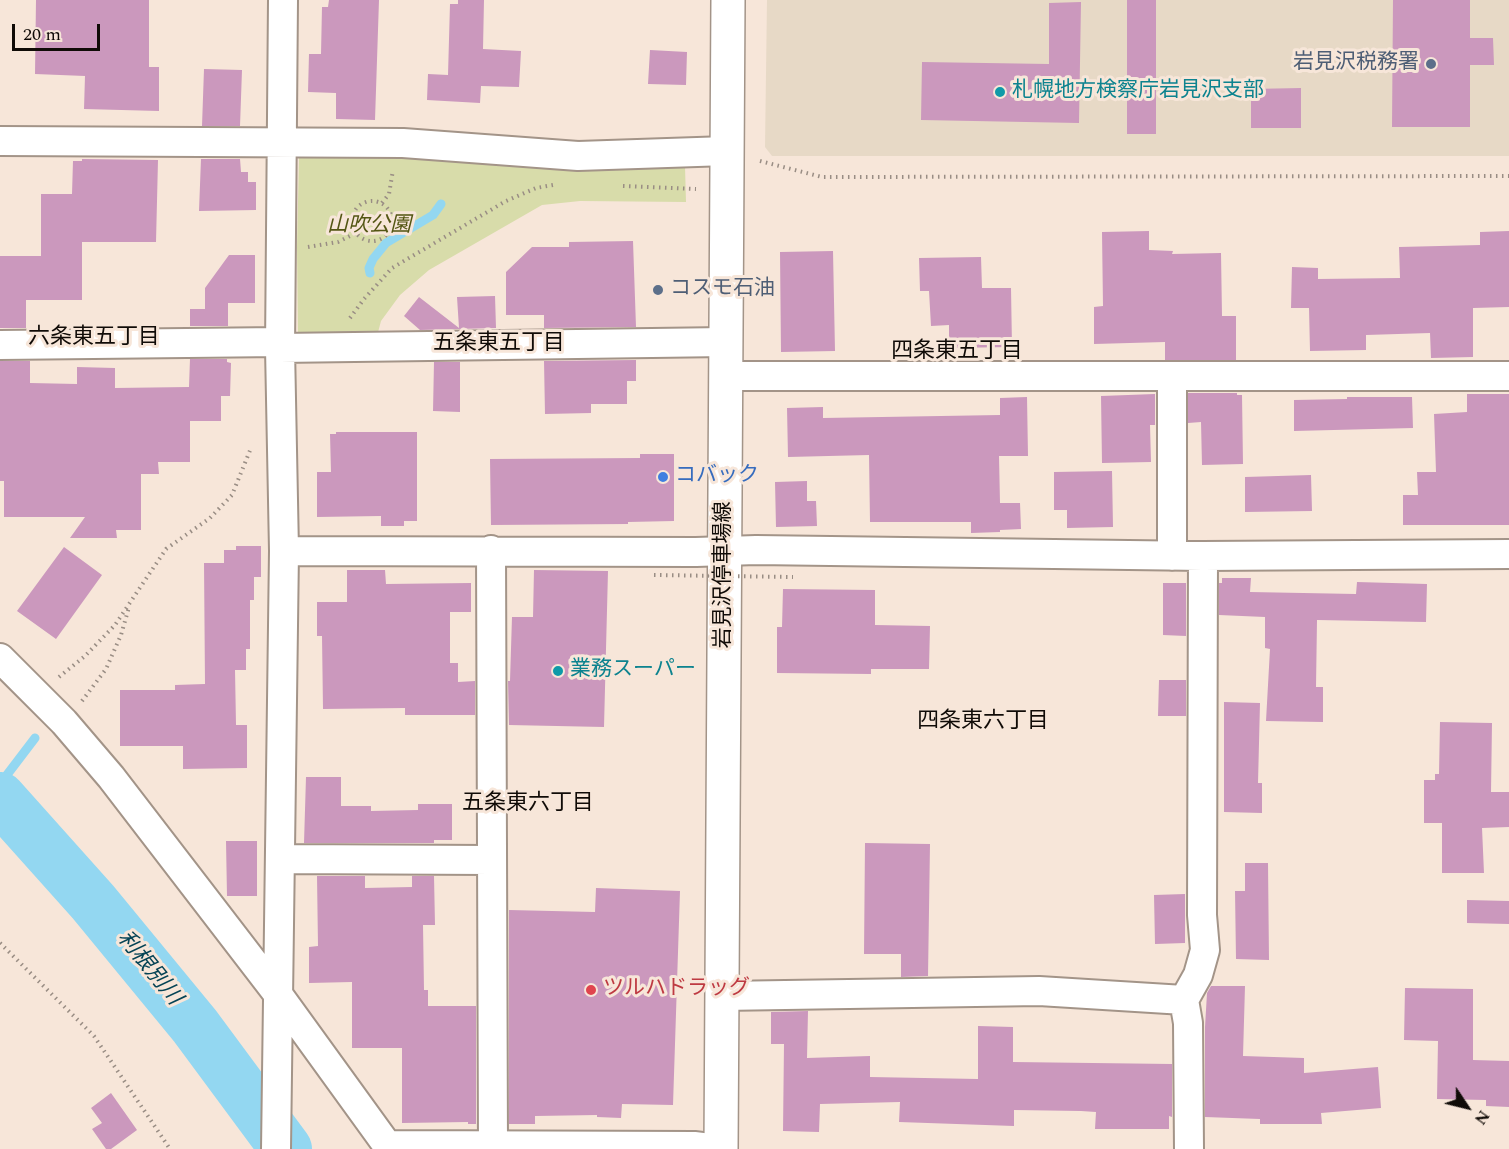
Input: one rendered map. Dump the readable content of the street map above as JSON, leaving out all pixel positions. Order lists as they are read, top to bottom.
{
  "streets": {
    "main road": ["岩見沢停車場線"]
  },
  "districts": [
    "六条東五丁目",
    "五条東五丁目",
    "四条東五丁目",
    "四条東六丁目",
    "五条東六丁目"
  ],
  "water": ["利根別川"],
  "parks": ["山吹公園"],
  "places": [
    "岩見沢税務署",
    "札幌地方検察庁岩見沢支部",
    "コスモ石油",
    "コバック",
    "業務スーパー",
    "ツルハドラッグ"
  ],
  "scale_bar": "20 m",
  "north": "bottom right"
}
